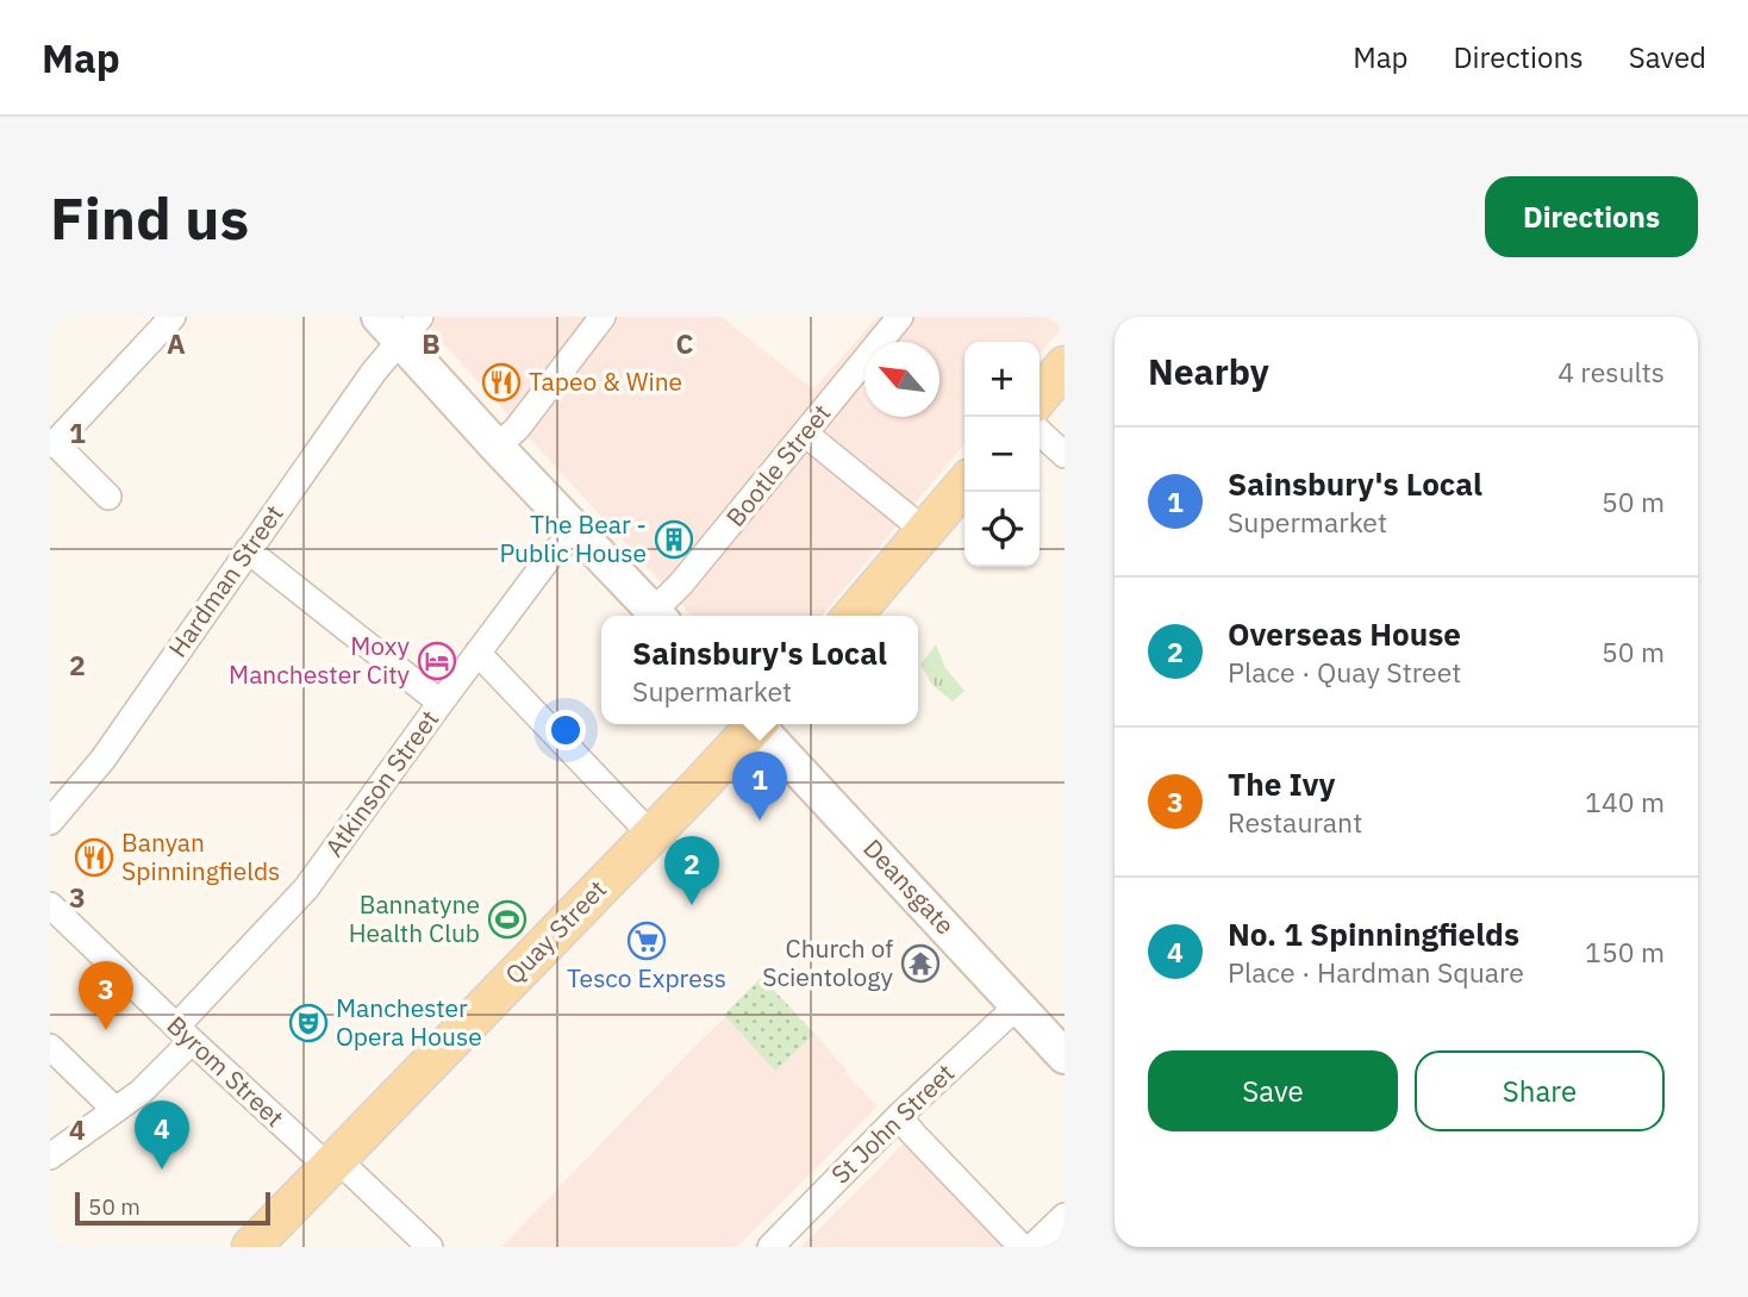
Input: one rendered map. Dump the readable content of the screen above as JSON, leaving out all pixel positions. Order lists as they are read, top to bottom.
{
  "streets": {
    "main road": ["Quay Street"],
    "street": [
      "Bootle Street",
      "Hardman Street",
      "Atkinson Street",
      "Deansgate",
      "Byrom Street",
      "St John Street"
    ]
  },
  "crossings": [
    ["Atkinson Street", "Byrom Street"],
    ["Deansgate", "St John Street"],
    ["Quay Street", "Byrom Street"]
  ],
  "places": {
    "restaurant": ["Tapeo & Wine", "Banyan Spinningfields"],
    "building": ["The Bear - Public House"],
    "hotel": ["Moxy Manchester City"],
    "sports": ["Bannatyne Health Club"],
    "supermarket": ["Tesco Express"],
    "temple": ["Church of Scientology"],
    "theatre": ["Manchester Opera House"]
  },
  "scale_bar": "50 m",
  "north": "top left",
  "page": {
    "header": "Map",
    "nav": ["Map", "Directions", "Saved"],
    "buttons": [
      "Directions",
      ["Save", "Share"]
    ],
    "title": "Find us",
    "heading": ["Nearby", "4 results"],
    "map_buttons": ["+", "−"],
    "list": [
      {
        "mark": "1",
        "name": "Sainsbury's Local",
        "note": "Supermarket",
        "value": "50 m"
      },
      {
        "mark": "2",
        "name": "Overseas House",
        "note": "Place · Quay Street",
        "value": "50 m"
      },
      {
        "mark": "3",
        "name": "The Ivy",
        "note": "Restaurant",
        "value": "140 m"
      },
      {
        "mark": "4",
        "name": "No. 1 Spinningfields",
        "note": "Place · Hardman Square",
        "value": "150 m"
      }
    ],
    "popup": ["Sainsbury's Local", "Supermarket"],
    "pins": [
      "1",
      "2",
      "3",
      "4"
    ],
    "scale": "50 m"
  },
  "grid": {
    "columns": ["A", "B", "C"],
    "rows": [
      "1",
      "2",
      "3",
      "4"
    ]
  }
}
